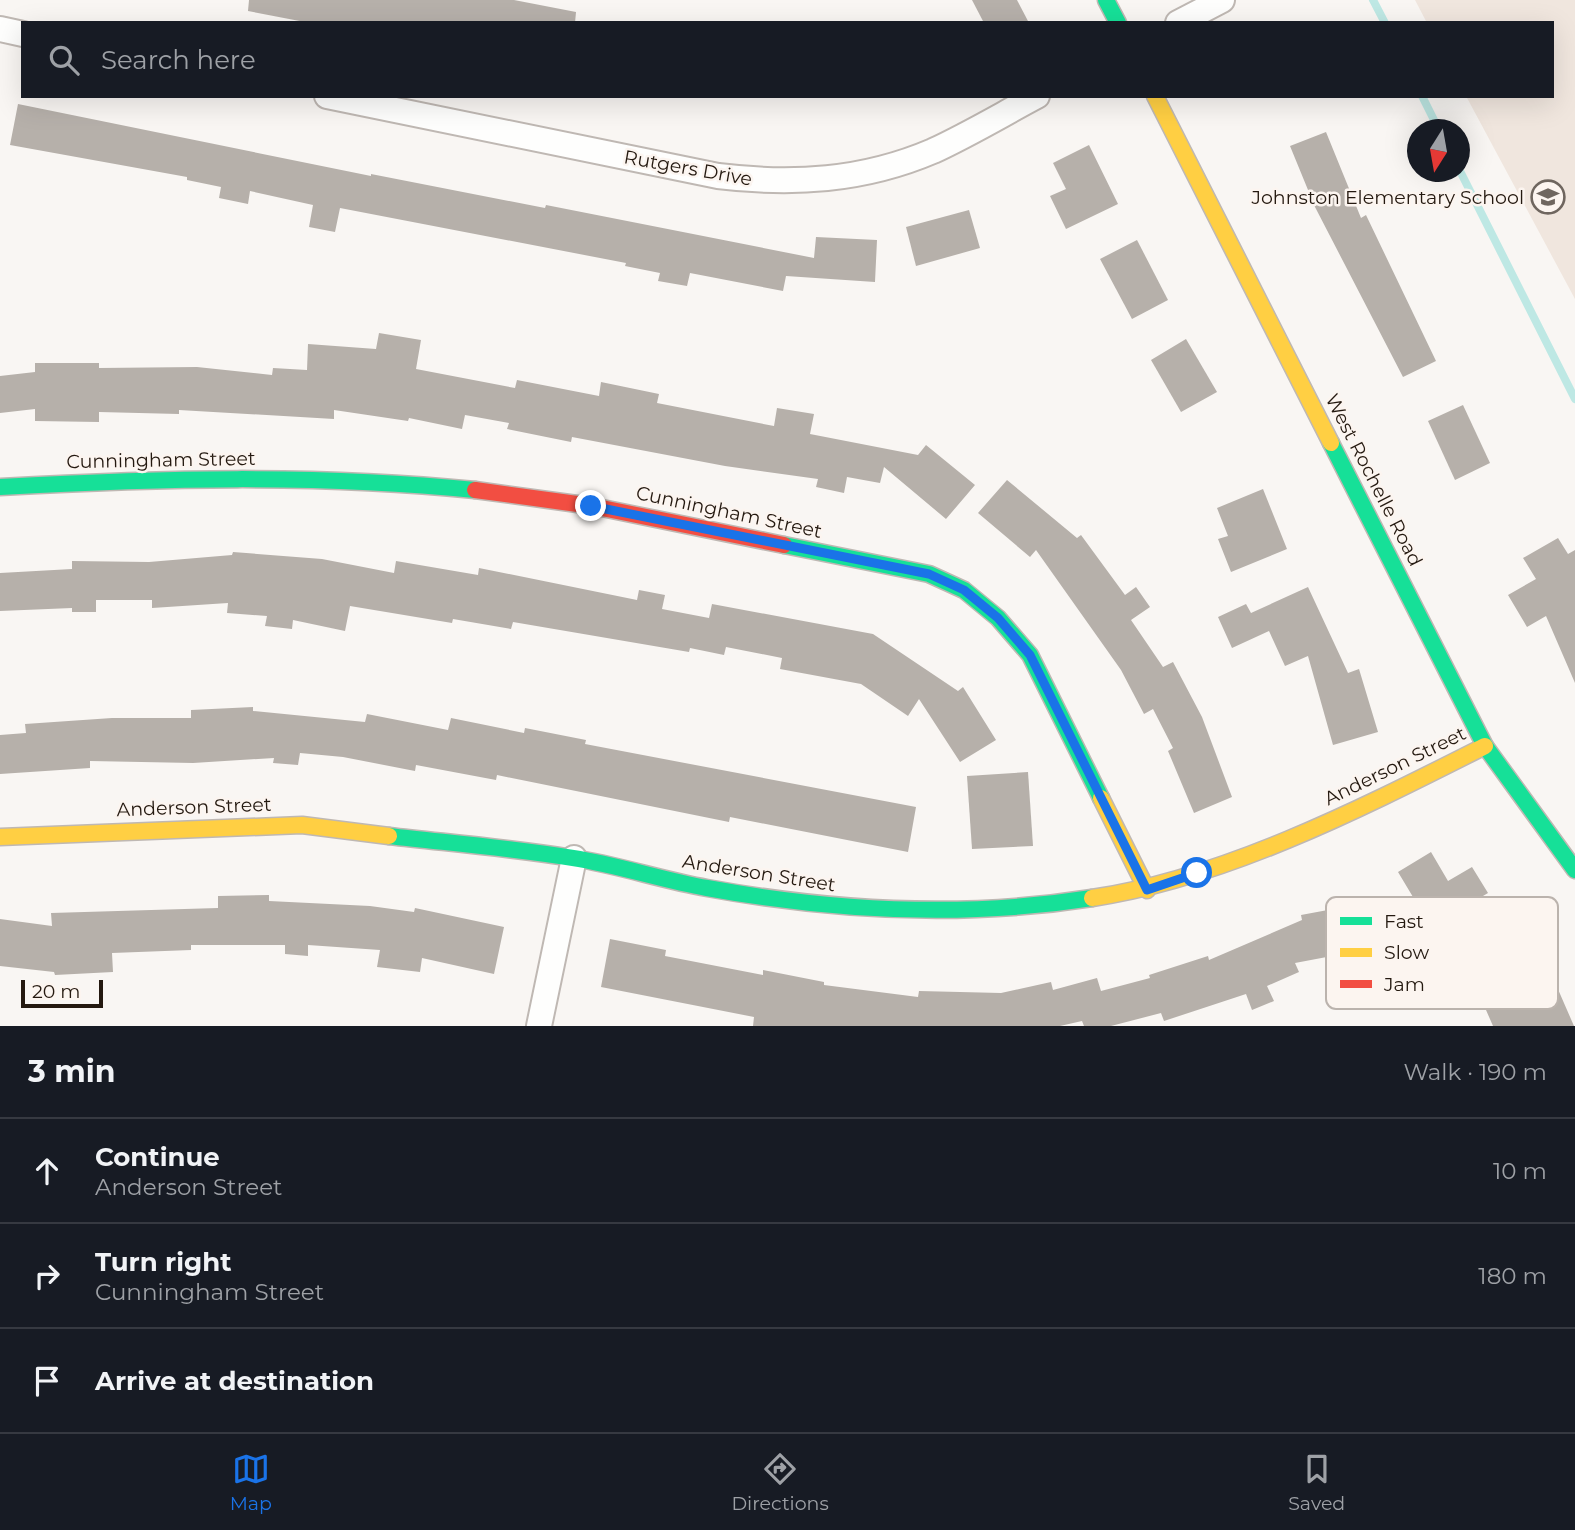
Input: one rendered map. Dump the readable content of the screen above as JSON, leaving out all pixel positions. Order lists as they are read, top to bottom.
{
  "streets": {
    "street": [
      "Rutgers Drive",
      "Cunningham Street",
      "West Rochelle Road",
      "Anderson Street"
    ]
  },
  "crossings": [
    ["Cunningham Street", "Anderson Street"],
    ["West Rochelle Road", "Anderson Street"]
  ],
  "places": {
    "school or university": ["Johnston Elementary School"]
  },
  "legend": ["Fast", "Slow", "Jam"],
  "scale_bar": "20 m",
  "north": "bottom",
  "page": {
    "search": "Search here",
    "scale": "20 m",
    "heading": ["3 min", "Walk · 190 m"],
    "list": [
      ["Continue", "Anderson Street", "10 m"],
      ["Turn right", "Cunningham Street", "180 m"],
      "Arrive at destination"
    ],
    "nav": ["Map", "Directions", "Saved"]
  }
}
